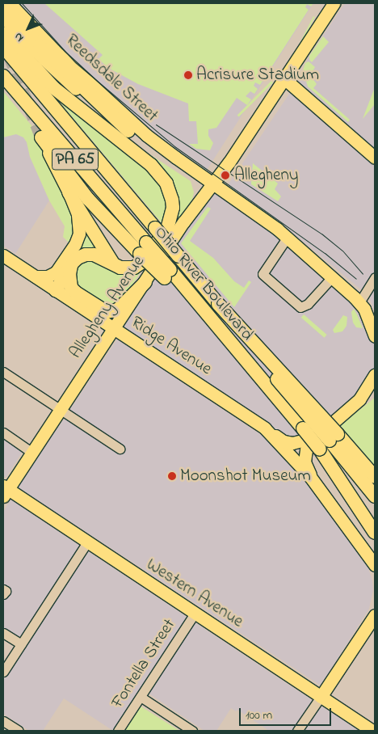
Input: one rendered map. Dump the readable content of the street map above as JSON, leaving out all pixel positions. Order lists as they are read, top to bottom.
{
  "streets": {
    "highway": ["PA 65", "Ohio River Boulevard"],
    "main road": [
      "Reedsdale Street",
      "Allegheny Avenue",
      "Ridge Avenue",
      "Western Avenue"
    ],
    "street": ["Fontella Street"]
  },
  "crossings": [
    ["Reedsdale Street", "Allegheny Avenue"],
    ["Allegheny Avenue", "Ridge Avenue"],
    ["Allegheny Avenue", "Western Avenue"],
    ["Western Avenue", "Fontella Street"]
  ],
  "places": ["Acrisure Stadium", "Allegheny", "Moonshot Museum"],
  "scale_bar": "100 m",
  "north": "bottom left"
}
